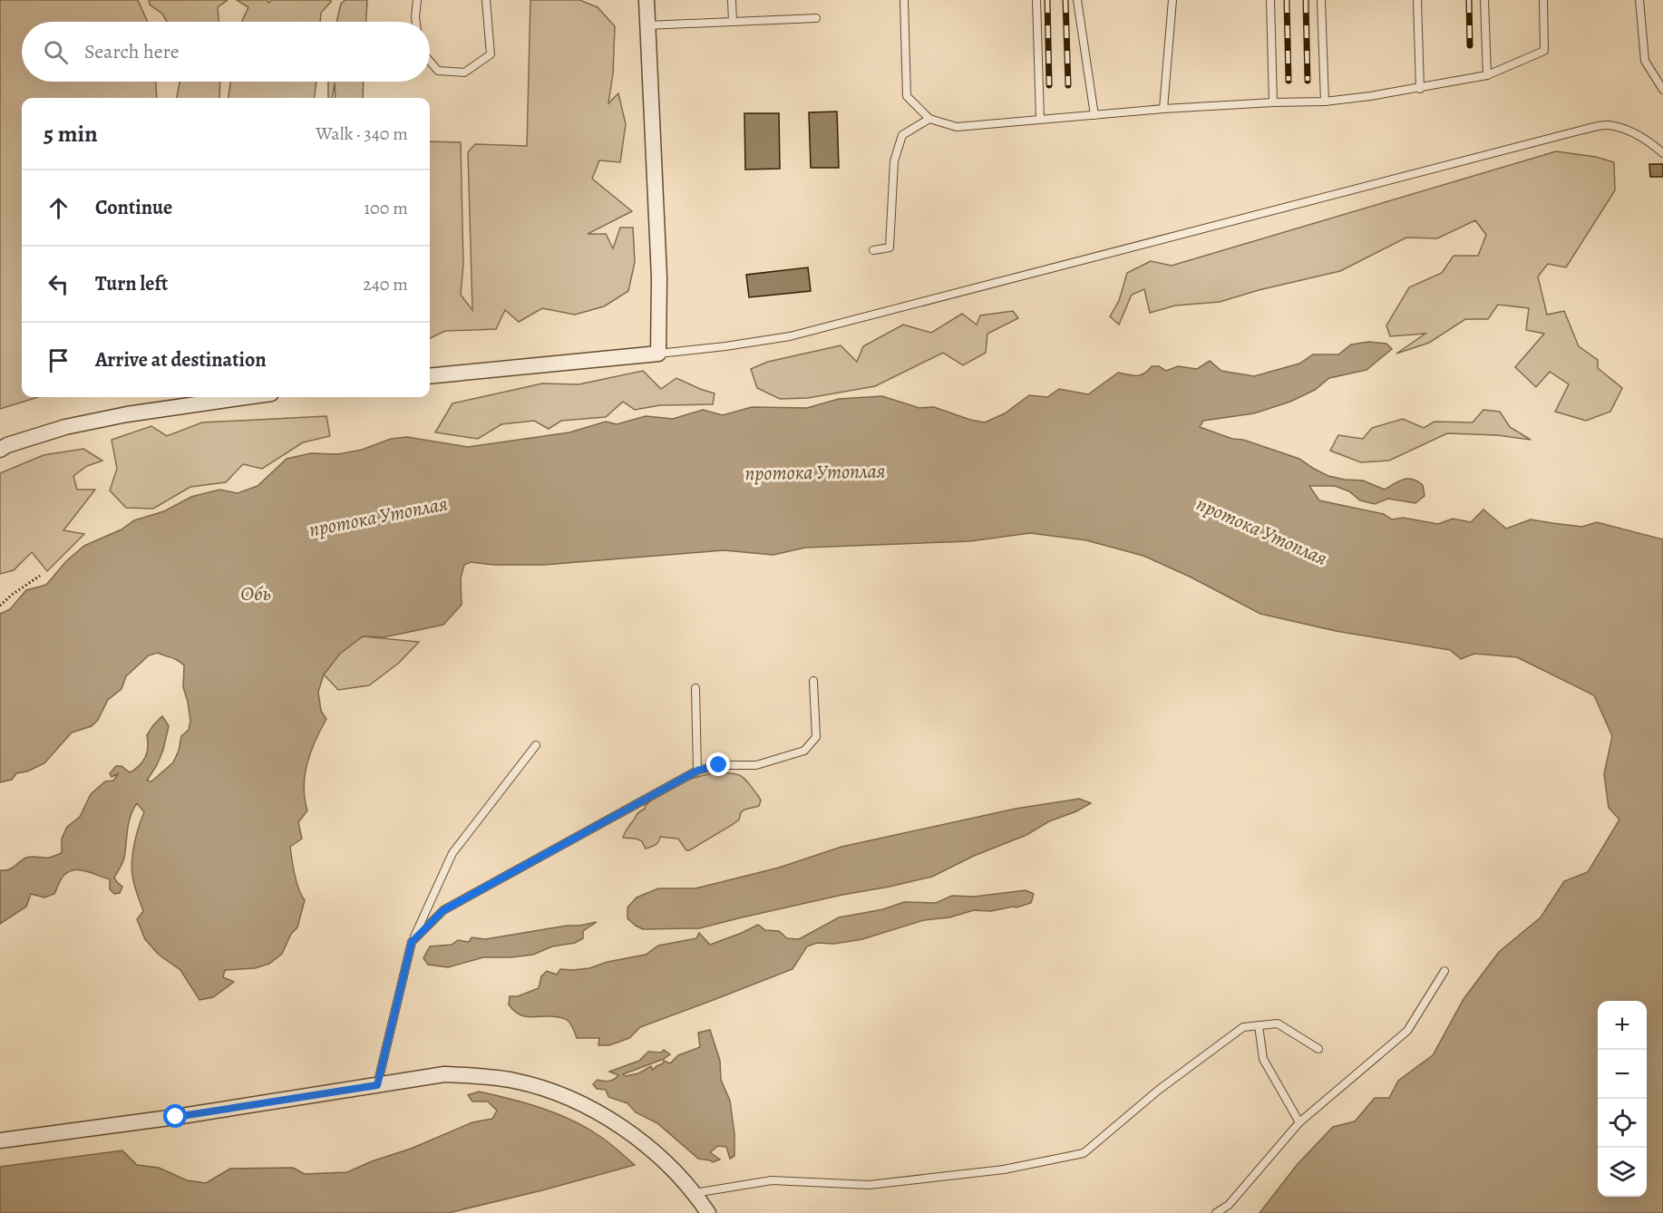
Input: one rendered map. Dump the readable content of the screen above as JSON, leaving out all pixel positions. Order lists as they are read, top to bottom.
{
  "water": ["протока Утоплая", "Обь"],
  "page": {
    "search": "Search here",
    "heading": ["5 min", "Walk · 340 m"],
    "list": [
      ["Continue", "100 m"],
      ["Turn left", "240 m"],
      "Arrive at destination"
    ],
    "map_buttons": ["+", "−"]
  }
}
